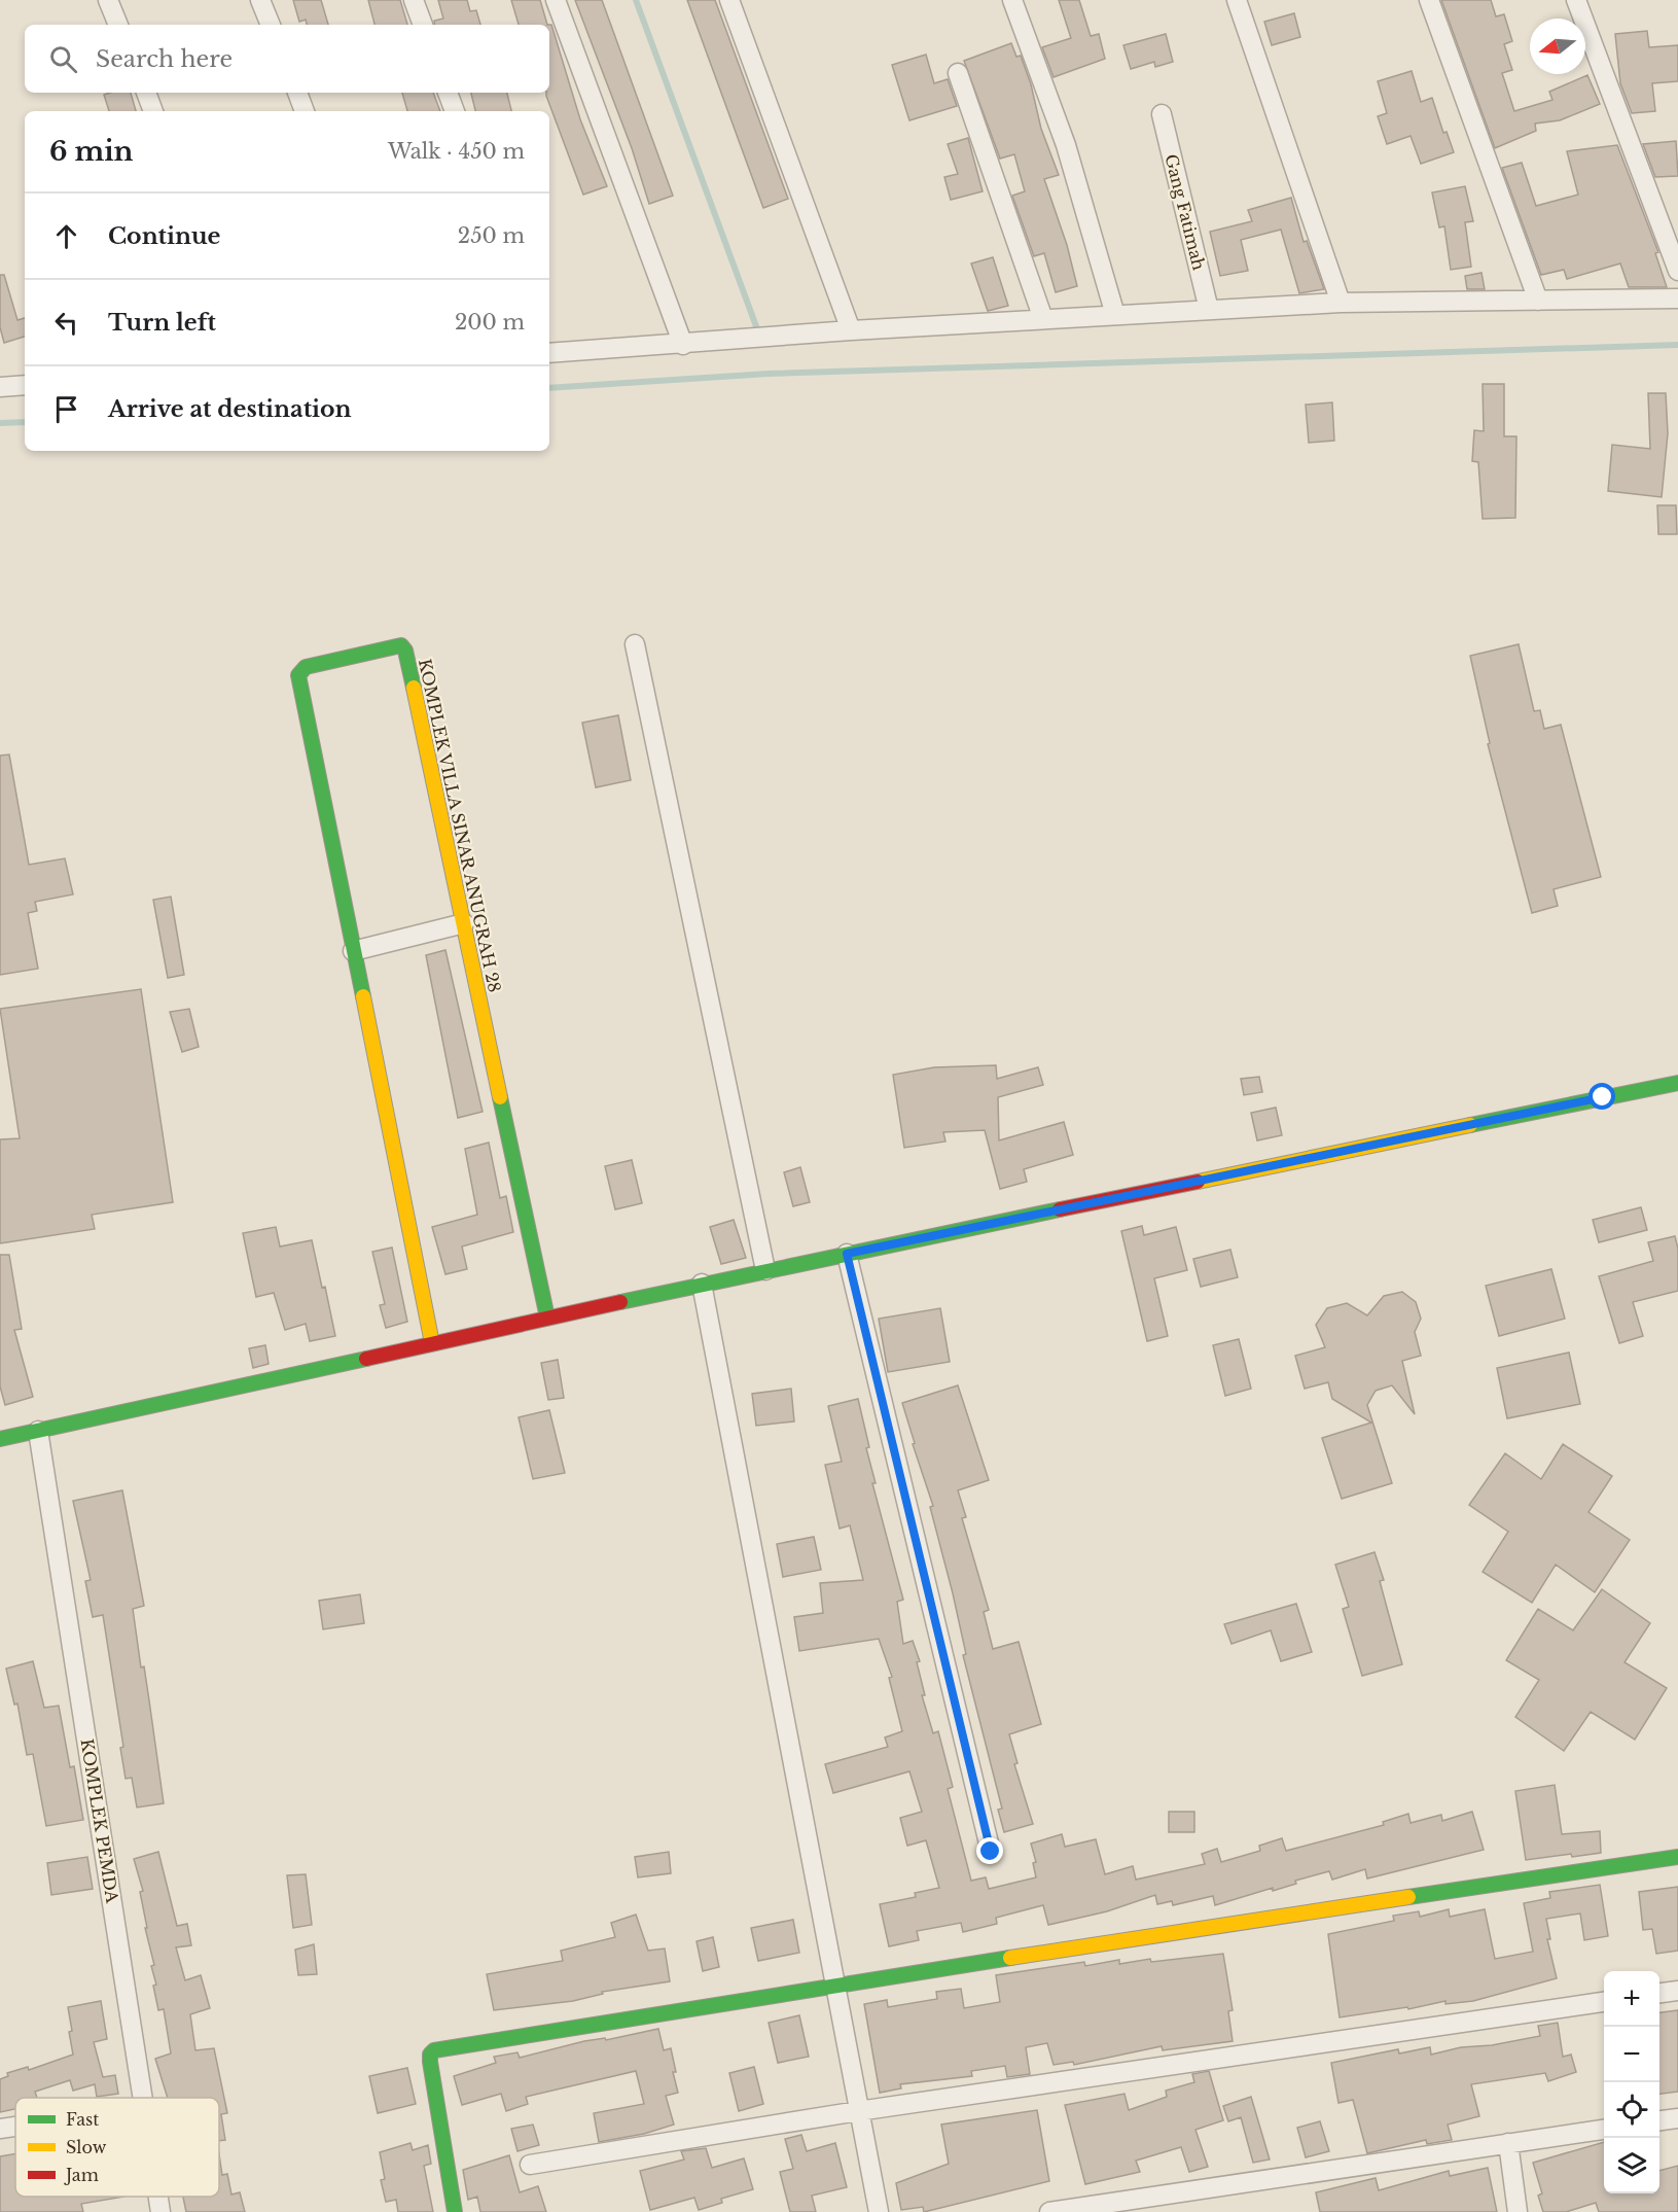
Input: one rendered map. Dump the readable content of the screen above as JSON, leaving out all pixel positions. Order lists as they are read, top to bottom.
{
  "streets": {
    "street": ["Gang Fatimah", "KOMPLEK VILLA SINAR ANUGRAH 28", "KOMPLEK PEMDA"]
  },
  "legend": ["Fast", "Slow", "Jam"],
  "north": "left",
  "page": {
    "search": "Search here",
    "heading": ["6 min", "Walk · 450 m"],
    "list": [
      ["Continue", "250 m"],
      ["Turn left", "200 m"],
      "Arrive at destination"
    ],
    "map_buttons": ["+", "−"]
  }
}
